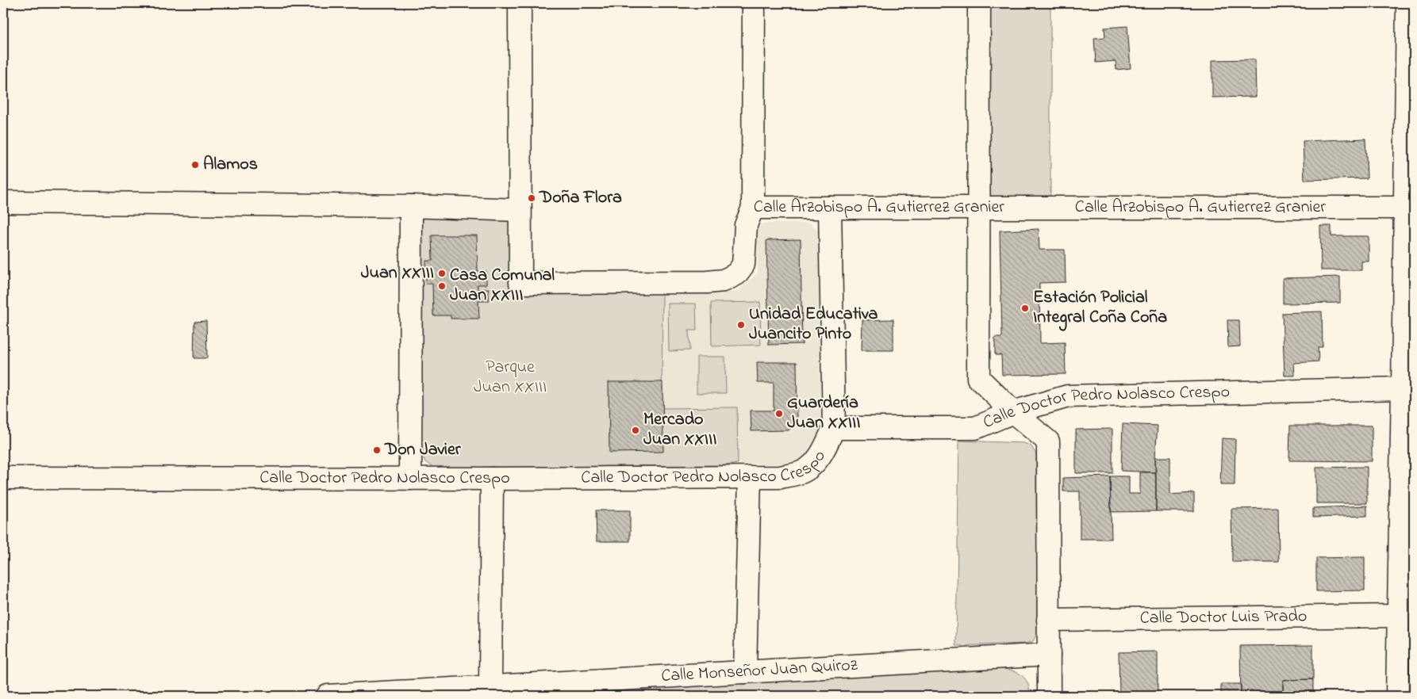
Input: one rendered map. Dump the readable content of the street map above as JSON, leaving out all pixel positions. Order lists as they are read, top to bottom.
{
  "streets": {
    "street": [
      "Calle Arzobispo A. Gutierrez Granier",
      "Calle Doctor Pedro Nolasco Crespo",
      "Calle Doctor Luis Prado",
      "Calle Monseñor Juan Quiroz"
    ]
  },
  "parks": ["Parque Juan XXIII"],
  "places": [
    "Alamos",
    "Doña Flora",
    "Juan XXIII",
    "Casa Comunal Juan XXIII",
    "Estación Policial Integral Coña Coña",
    "Unidad Educativa Juancito Pinto",
    "Guardería Juan XXIII",
    "Mercado Juan XXIII",
    "Don Javier"
  ]
}
